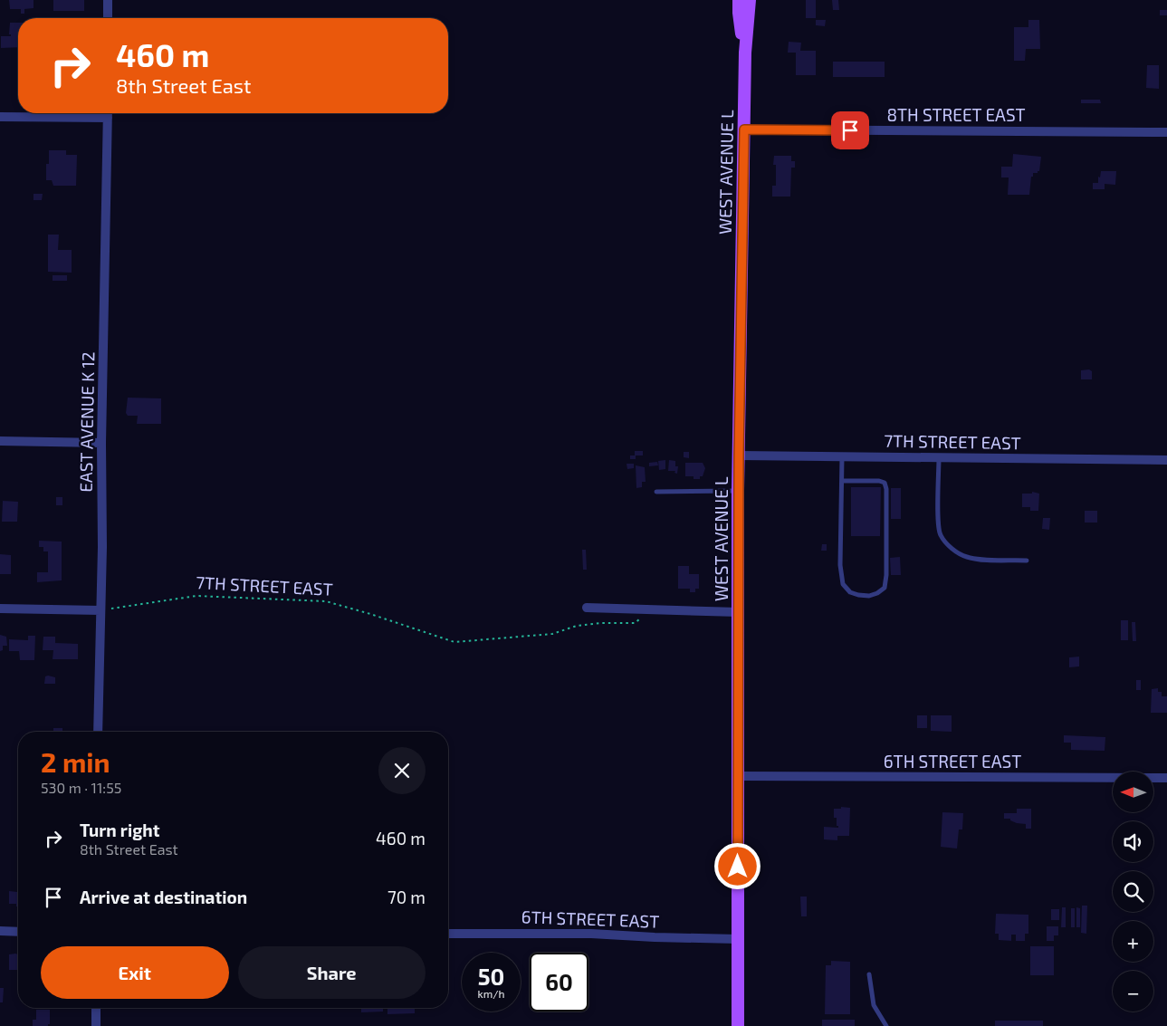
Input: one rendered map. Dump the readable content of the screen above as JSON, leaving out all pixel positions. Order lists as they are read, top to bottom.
{
  "streets": {
    "main road": ["WEST AVENUE L"],
    "street": [
      "8TH STREET EAST",
      "EAST AVENUE K 12",
      "7TH STREET EAST",
      "6TH STREET EAST"
    ]
  },
  "crossings": [
    ["8TH STREET EAST", "WEST AVENUE L"],
    ["WEST AVENUE L", "7TH STREET EAST"],
    ["WEST AVENUE L", "6TH STREET EAST"],
    ["EAST AVENUE K 12", "7TH STREET EAST"]
  ],
  "north": "left",
  "page": {
    "turn": ["460 m", "8th Street East"],
    "heading": ["2 min", "530 m · 11:55"],
    "map_buttons": ["+", "−"],
    "list": [
      {
        "name": "Turn right",
        "note": "8th Street East",
        "value": "460 m"
      },
      {
        "name": "Arrive at destination",
        "value": "70 m"
      }
    ],
    "buttons": ["Exit", "Share"],
    "speed": "50 km/h",
    "limit": "60"
  }
}
